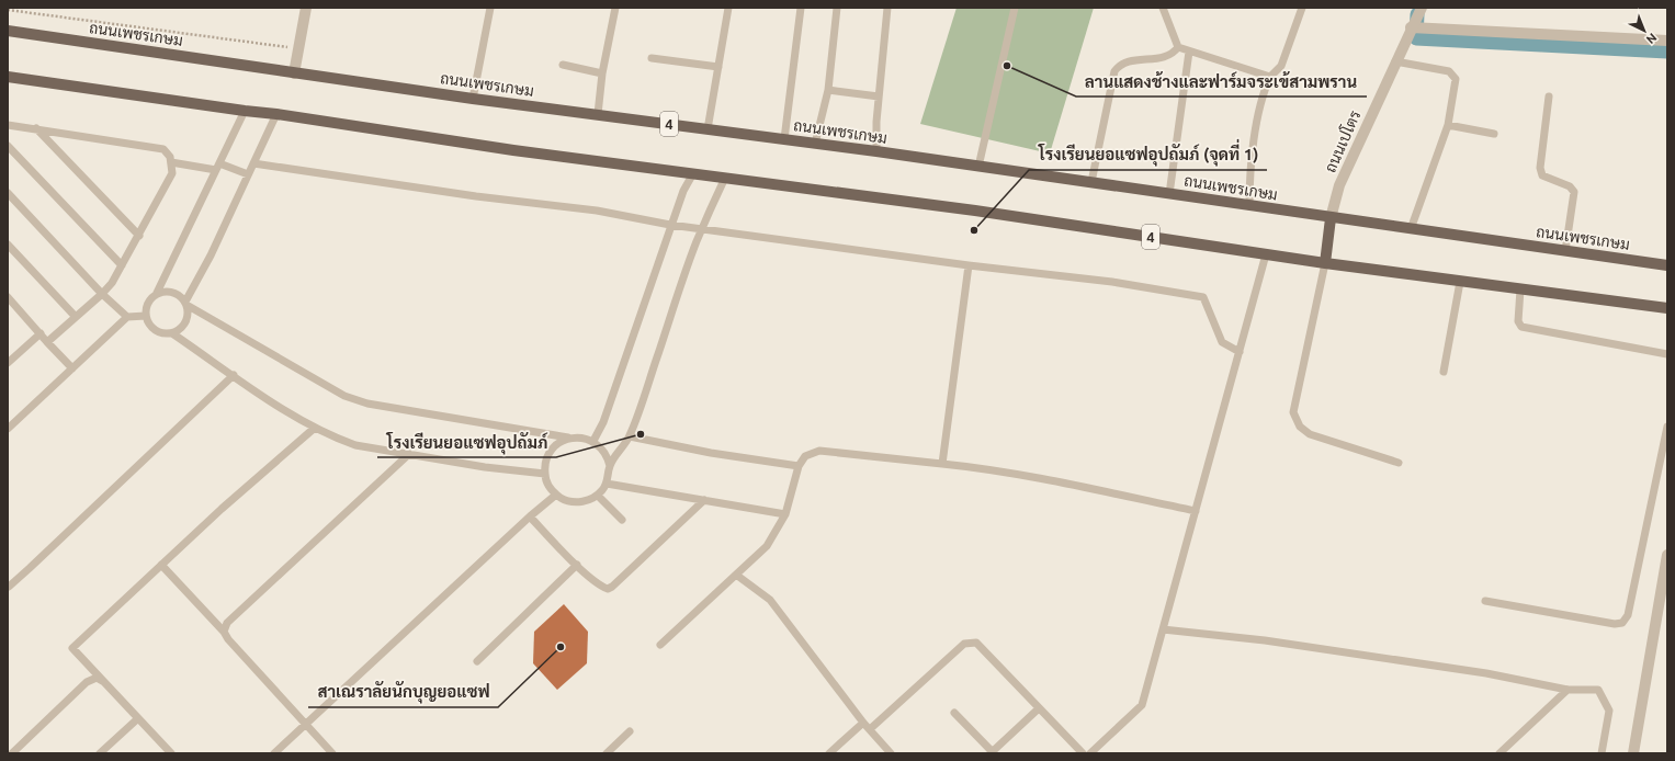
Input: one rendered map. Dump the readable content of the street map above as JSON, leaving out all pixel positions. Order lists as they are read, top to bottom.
{
  "streets": {
    "main road": ["ถนนเพชรเกษม", "4"],
    "street": ["ถนนเปโตร"]
  },
  "crossings": [
    ["ถนนเพชรเกษม", "ถนนเปโตร"]
  ],
  "places": [
    "ลานแสดงช้างและฟาร์มจระเข้สามพราน",
    "โรงเรียนยอแซฟอุปถัมภ์ (จุดที่ 1)",
    "โรงเรียนยอแซฟอุปถัมภ์",
    "สาเณราลัยนักบุญยอแซฟ"
  ],
  "north": "bottom right"
}
